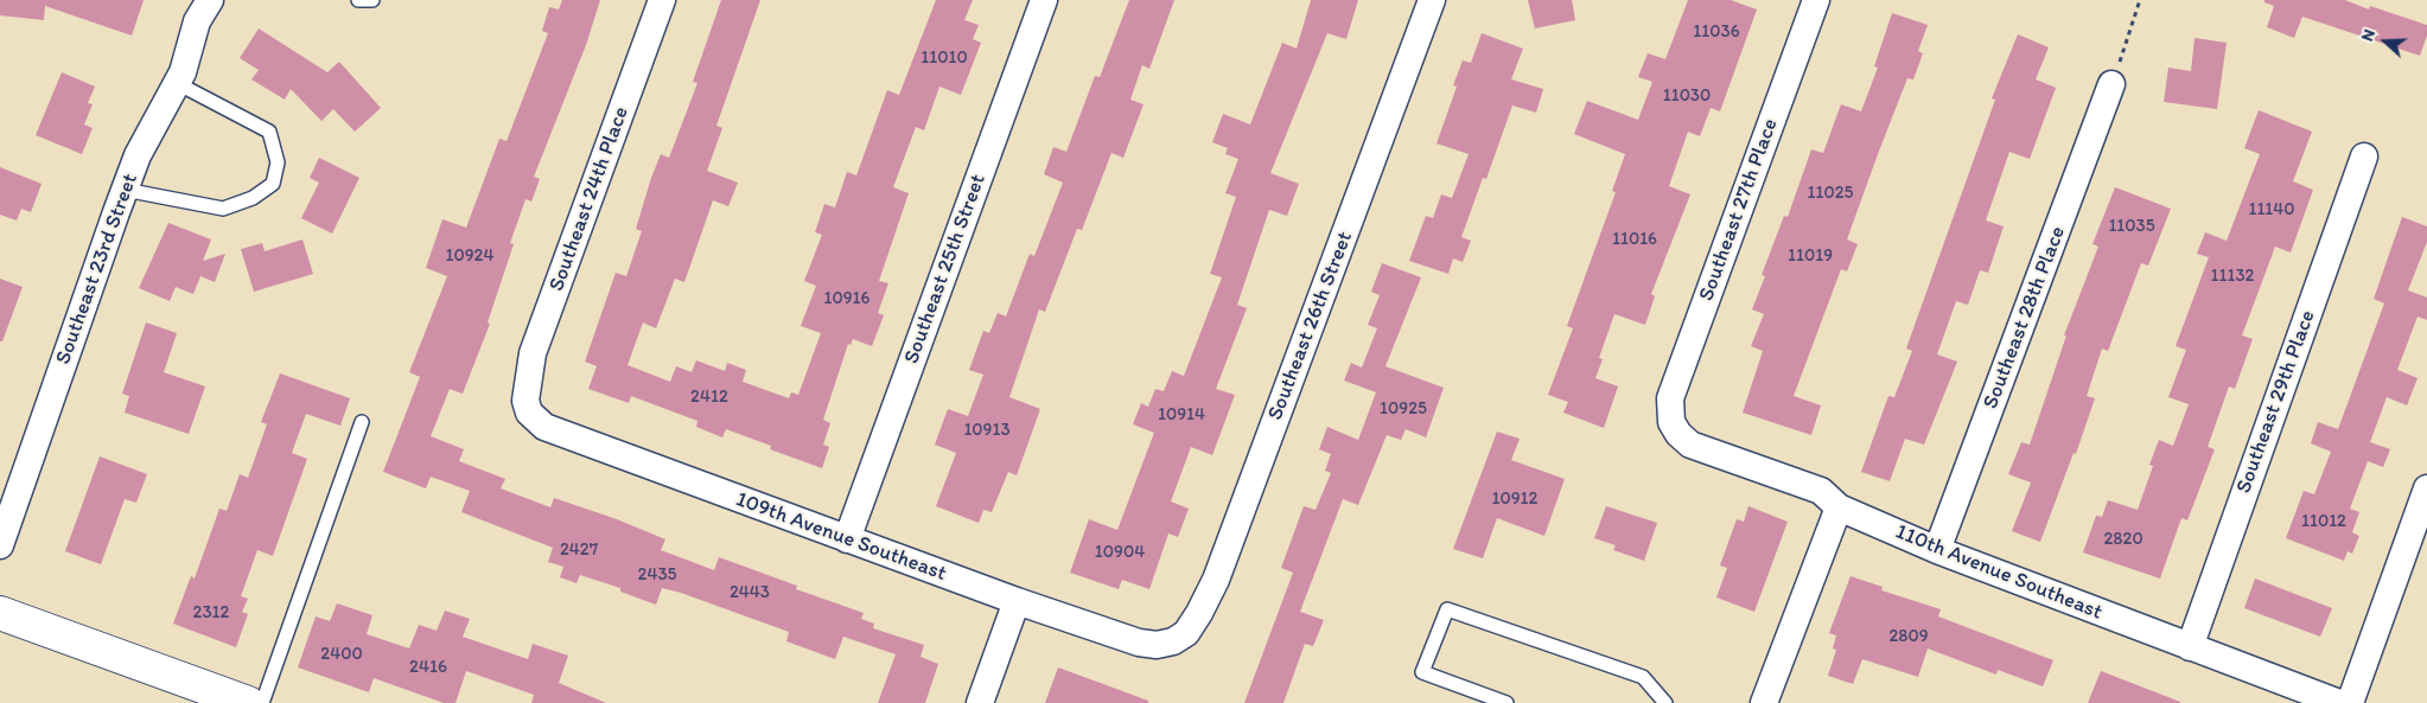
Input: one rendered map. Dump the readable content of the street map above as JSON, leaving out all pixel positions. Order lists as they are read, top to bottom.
{
  "streets": {
    "street": [
      "Southeast 24th Place",
      "Southeast 27th Place",
      "Southeast 23rd Street",
      "Southeast 25th Street",
      "Southeast 28th Place",
      "Southeast 26th Street",
      "Southeast 29th Place",
      "109th Avenue Southeast",
      "110th Avenue Southeast"
    ]
  },
  "crossings": [
    ["Southeast 24th Place", "109th Avenue Southeast"],
    ["Southeast 27th Place", "110th Avenue Southeast"],
    ["Southeast 25th Street", "109th Avenue Southeast"],
    ["Southeast 28th Place", "110th Avenue Southeast"],
    ["Southeast 26th Street", "109th Avenue Southeast"],
    ["Southeast 29th Place", "110th Avenue Southeast"]
  ],
  "house_numbers": [
    "11036",
    "11010",
    "11030",
    "11025",
    "11140",
    "11035",
    "11016",
    "10924",
    "11019",
    "11132",
    "10916",
    "2412",
    "10925",
    "10914",
    "10913",
    "10912",
    "11012",
    "2820",
    "2427",
    "10904",
    "2435",
    "2443",
    "2312",
    "2809",
    "2400",
    "2416"
  ],
  "north": "left"
}
